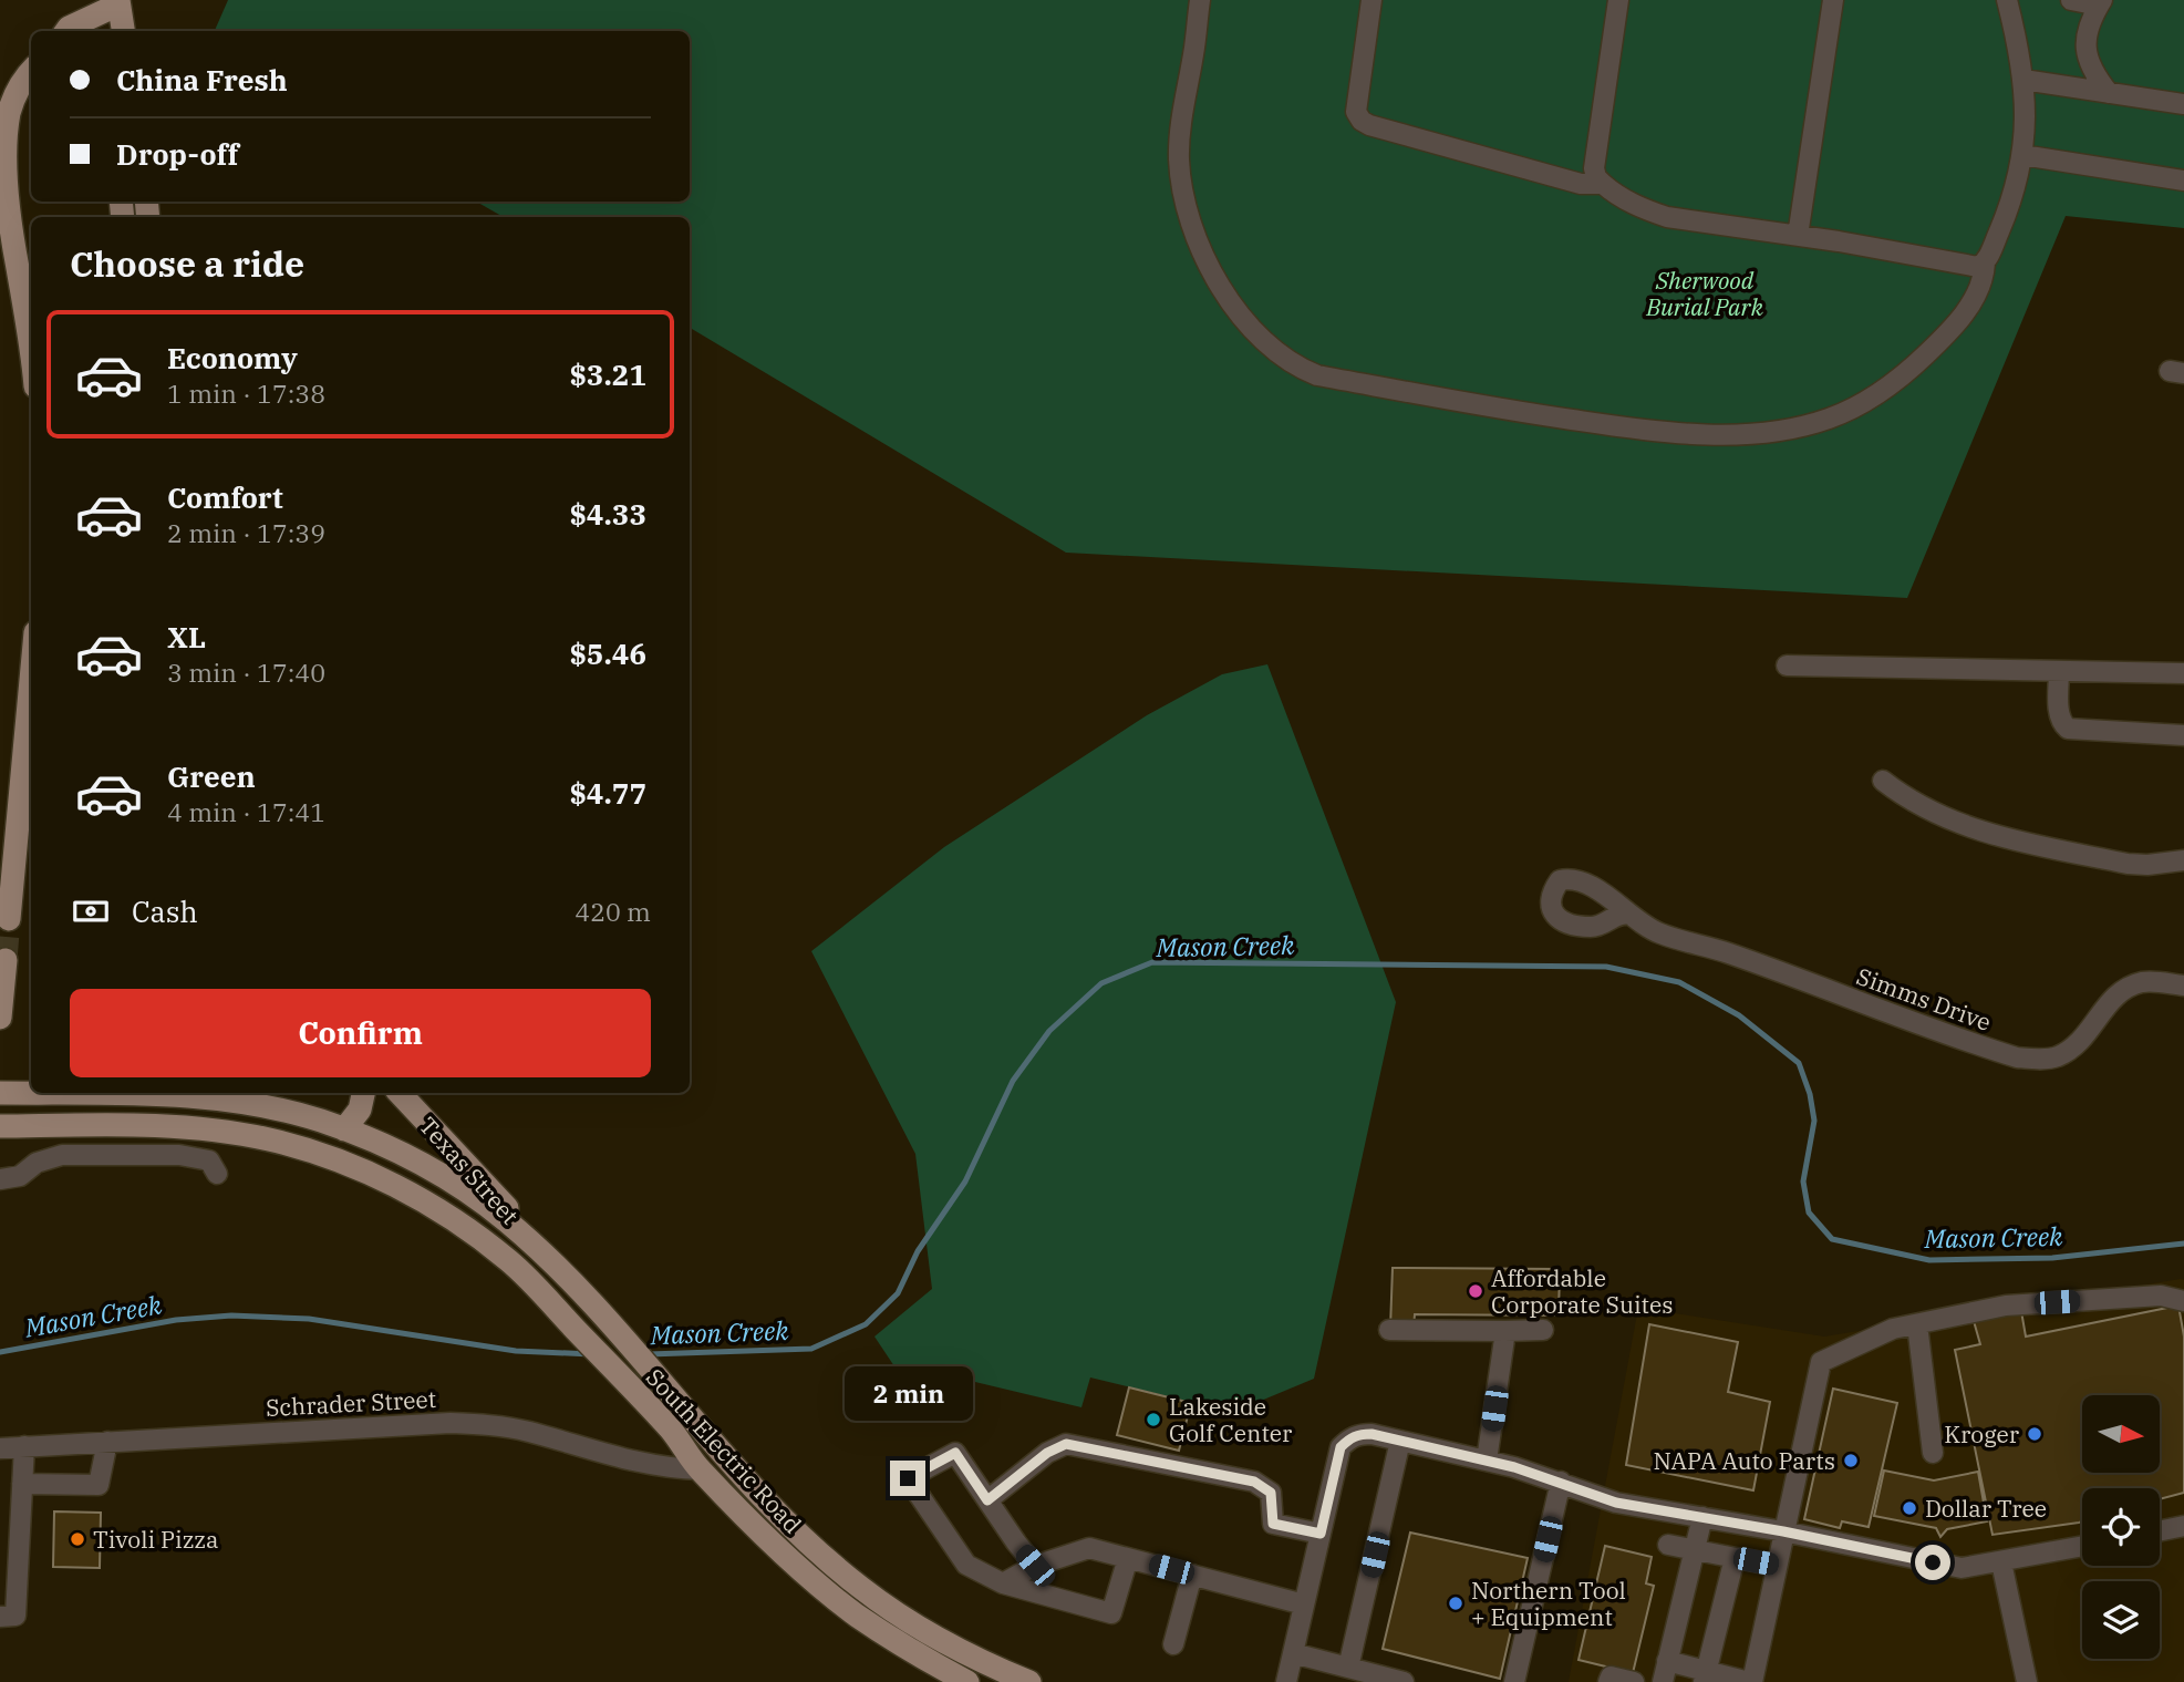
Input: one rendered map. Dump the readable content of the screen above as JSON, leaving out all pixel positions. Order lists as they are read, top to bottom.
{
  "streets": {
    "main road": ["Texas Street", "South Electric Road"],
    "street": ["Simms Drive", "Schrader Street"]
  },
  "crossings": [
    ["Texas Street", "South Electric Road"],
    ["Schrader Street", "South Electric Road"]
  ],
  "water": ["Mason Creek"],
  "parks": ["Sherwood Burial Park"],
  "places": [
    "Affordable Corporate Suites",
    "Lakeside Golf Center",
    "Kroger",
    "NAPA Auto Parts",
    "Dollar Tree",
    "Tivoli Pizza",
    "Northern Tool + Equipment"
  ],
  "north": "right",
  "page": {
    "banner": ["China Fresh", "Drop-off"],
    "heading": "Choose a ride",
    "list": [
      {
        "name": "Economy",
        "note": "1 min · 17:38",
        "value": "$3.21"
      },
      {
        "name": "Comfort",
        "note": "2 min · 17:39",
        "value": "$4.33"
      },
      {
        "name": "XL",
        "note": "3 min · 17:40",
        "value": "$5.46"
      },
      {
        "name": "Green",
        "note": "4 min · 17:41",
        "value": "$4.77"
      }
    ],
    "pay": ["Cash", "420 m"],
    "buttons": "Confirm",
    "bubble": "2 min"
  }
}
